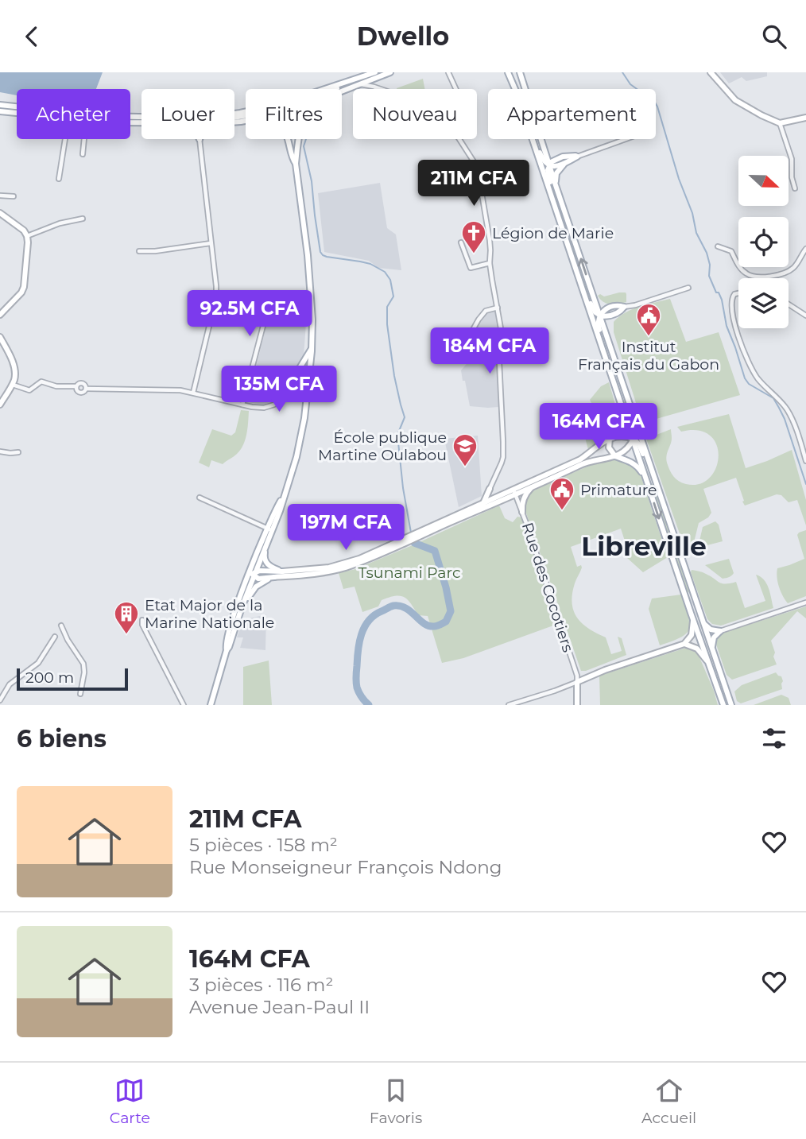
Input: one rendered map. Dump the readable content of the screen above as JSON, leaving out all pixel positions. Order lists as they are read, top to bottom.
{
  "streets": {
    "street": ["Rue des Cocotiers"]
  },
  "districts": ["Libreville"],
  "parks": ["Tsunami Parc"],
  "places": {
    "church": ["Légion de Marie"],
    "public building": ["Institut Français du Gabon", "Primature"],
    "school or university": ["École publique Martine Oulabou"],
    "building": ["Etat Major de la Marine Nationale"]
  },
  "scale_bar": "200 m",
  "north": "right",
  "page": {
    "header": "Dwello",
    "chip": [
      "Acheter",
      "Louer",
      "Filtres",
      "Nouveau",
      "Appartement"
    ],
    "price": [
      "211M CFA",
      "92.5M CFA",
      "184M CFA",
      "135M CFA",
      "164M CFA",
      "197M CFA"
    ],
    "scale": "200 m",
    "heading": "6 biens",
    "list": [
      {
        "name": "211M CFA",
        "note": "5 pièces · 158 m² · Rue Monseigneur François Ndong"
      },
      {
        "name": "164M CFA",
        "note": "3 pièces · 116 m² · Avenue Jean-Paul II"
      }
    ],
    "tabs": ["Carte", "Favoris", "Accueil"]
  }
}
